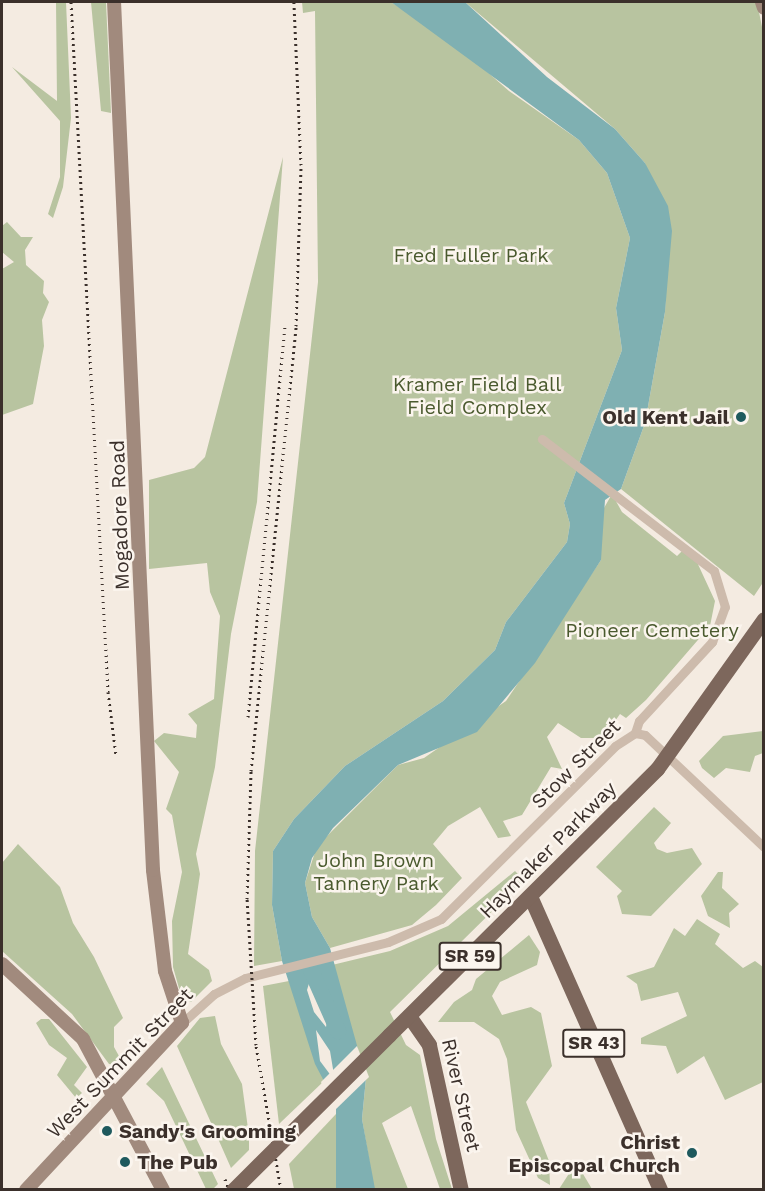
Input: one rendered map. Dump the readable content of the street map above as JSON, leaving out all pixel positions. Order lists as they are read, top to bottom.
{
  "streets": {
    "main road": [
      "Haymaker Parkway",
      "SR 59",
      "SR 43",
      "River Street"
    ],
    "street": ["Mogadore Road", "Stow Street", "West Summit Street"]
  },
  "crossings": [
    ["Mogadore Road", "West Summit Street"],
    ["Stow Street", "West Summit Street"],
    ["Haymaker Parkway", "SR 43"],
    ["Haymaker Parkway", "River Street"]
  ],
  "parks": [
    "Fred Fuller Park",
    "Kramer Field Ball Field Complex",
    "Pioneer Cemetery",
    "John Brown Tannery Park"
  ],
  "places": [
    "Old Kent Jail",
    "Sandy's Grooming",
    "Christ Episcopal Church",
    "The Pub"
  ]
}
